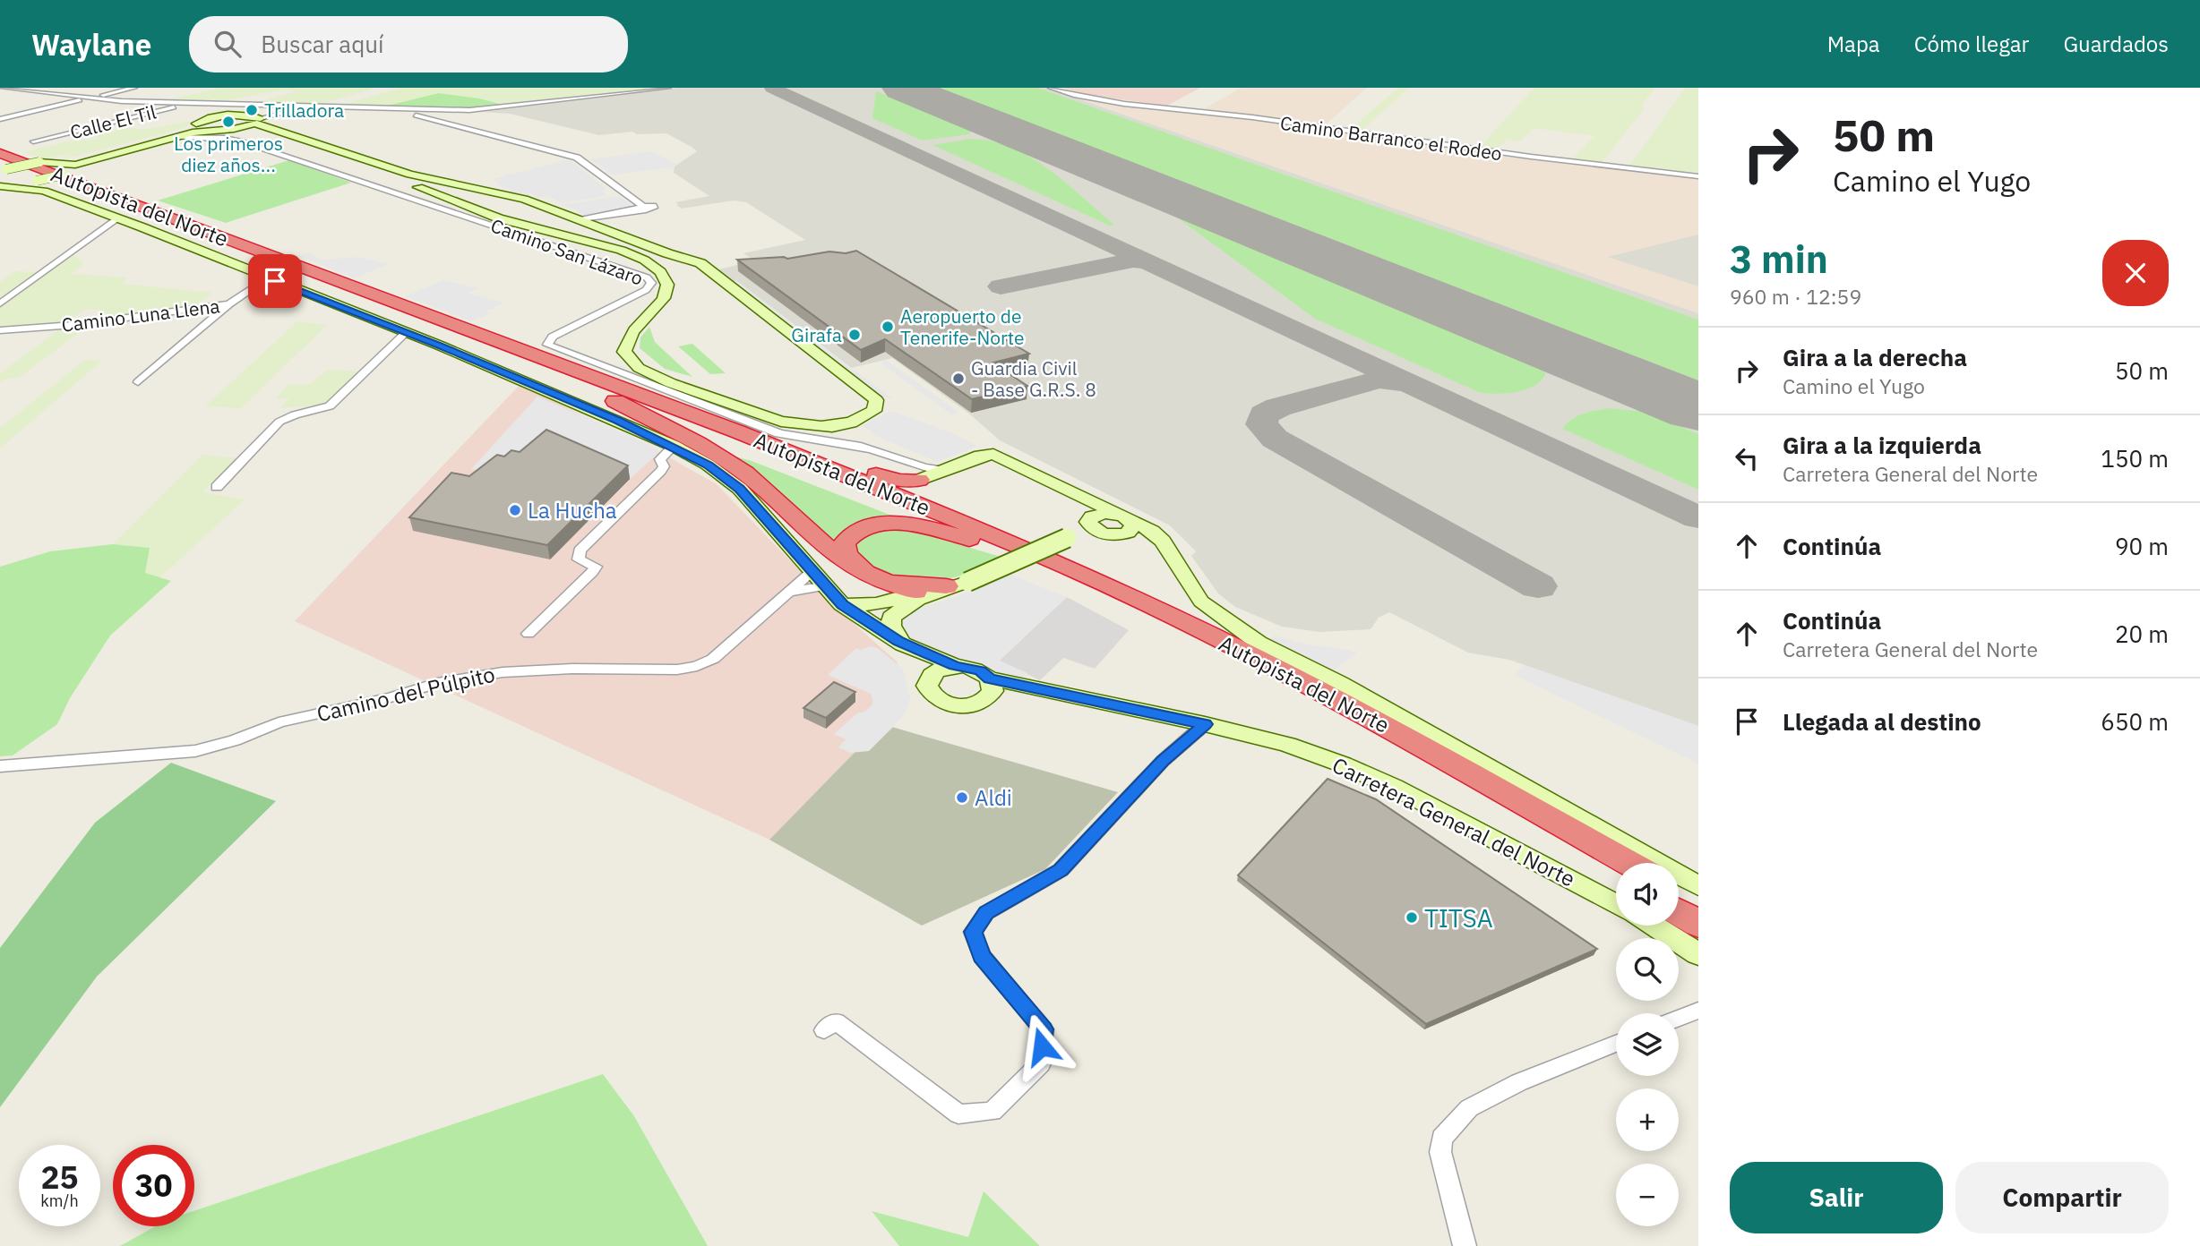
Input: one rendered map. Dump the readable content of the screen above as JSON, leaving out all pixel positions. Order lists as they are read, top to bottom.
{
  "streets": {
    "highway": ["Autopista del Norte"],
    "main road": ["Carretera General del Norte"],
    "street": [
      "Calle El Til",
      "Camino Barranco el Rodeo",
      "Camino San Lázaro",
      "Camino Luna Llena",
      "Camino del Púlpito"
    ]
  },
  "crossings": [
    ["Autopista del Norte", "Camino Luna Llena"]
  ],
  "places": [
    "Trilladora",
    "Los primeros diez años...",
    "Aeropuerto de Tenerife-Norte",
    "Girafa",
    "Guardia Civil - Base G.R.S. 8",
    "La Hucha",
    "Aldi",
    "TITSA"
  ],
  "page": {
    "header": "Waylane",
    "search": "Buscar aquí",
    "nav": ["Mapa", "Cómo llegar", "Guardados"],
    "turn": ["50 m", "Camino el Yugo"],
    "heading": ["3 min", "960 m · 12:59"],
    "list": [
      {
        "name": "Gira a la derecha",
        "note": "Camino el Yugo",
        "value": "50 m"
      },
      {
        "name": "Gira a la izquierda",
        "note": "Carretera General del Norte",
        "value": "150 m"
      },
      {
        "name": "Continúa",
        "value": "90 m"
      },
      {
        "name": "Continúa",
        "note": "Carretera General del Norte",
        "value": "20 m"
      },
      {
        "name": "Llegada al destino",
        "value": "650 m"
      }
    ],
    "map_buttons": ["+", "−"],
    "speed": "25 km/h",
    "limit": "30",
    "buttons": ["Salir", "Compartir"]
  }
}
